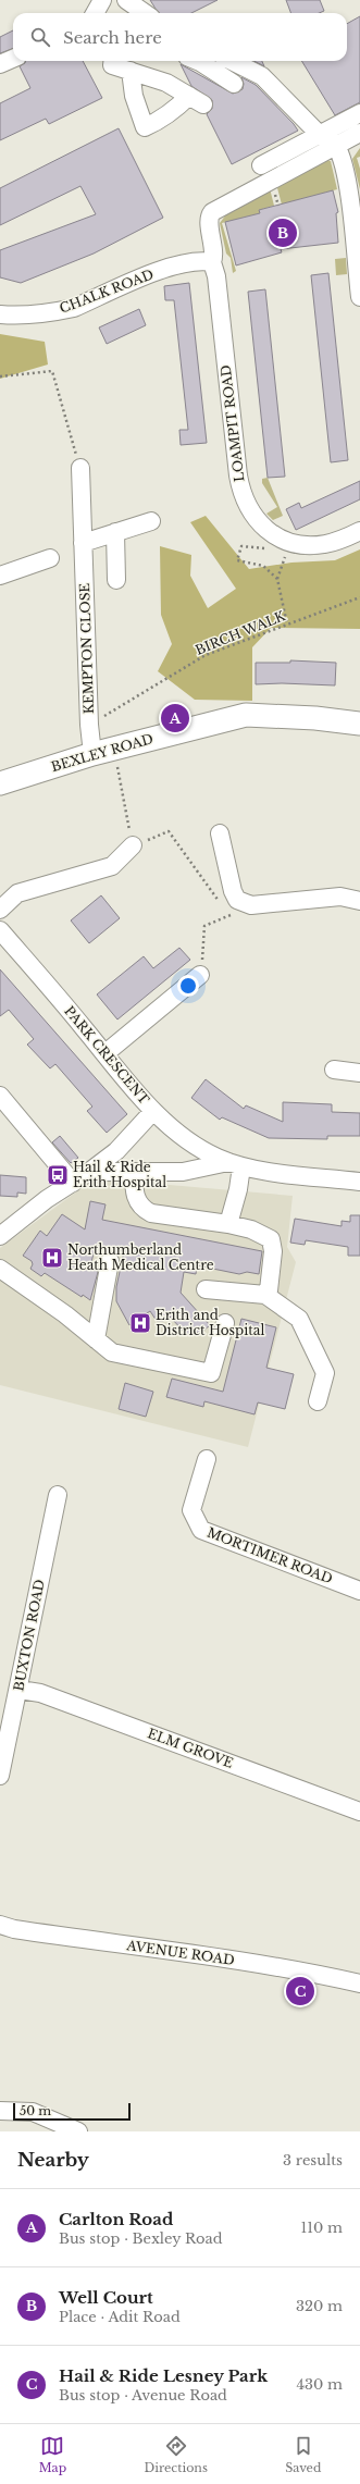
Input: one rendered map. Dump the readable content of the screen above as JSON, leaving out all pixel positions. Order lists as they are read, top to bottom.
{
  "streets": {
    "main road": ["BEXLEY ROAD"],
    "street": [
      "CHALK ROAD",
      "LOAMPIT ROAD",
      "KEMPTON CLOSE",
      "PARK CRESCENT",
      "MORTIMER ROAD",
      "BUXTON ROAD",
      "ELM GROVE",
      "AVENUE ROAD"
    ],
    "path": ["BIRCH WALK"]
  },
  "crossings": [
    ["CHALK ROAD", "LOAMPIT ROAD"],
    ["BIRCH WALK", "KEMPTON CLOSE"],
    ["KEMPTON CLOSE", "BEXLEY ROAD"],
    ["BUXTON ROAD", "ELM GROVE"]
  ],
  "places": {
    "bus stop": ["Hail & Ride Erith Hospital"],
    "hospital": ["Northumberland Heath Medical Centre", "Erith and District Hospital"]
  },
  "scale_bar": "50 m",
  "page": {
    "search": "Search here",
    "pins": ["B", "A", "C"],
    "scale": "50 m",
    "heading": ["Nearby", "3 results"],
    "list": [
      {
        "mark": "A",
        "name": "Carlton Road",
        "note": "Bus stop · Bexley Road",
        "value": "110 m"
      },
      {
        "mark": "B",
        "name": "Well Court",
        "note": "Place · Adit Road",
        "value": "320 m"
      },
      {
        "mark": "C",
        "name": "Hail & Ride Lesney Park",
        "note": "Bus stop · Avenue Road",
        "value": "430 m"
      }
    ],
    "nav": ["Map", "Directions", "Saved"]
  }
}
